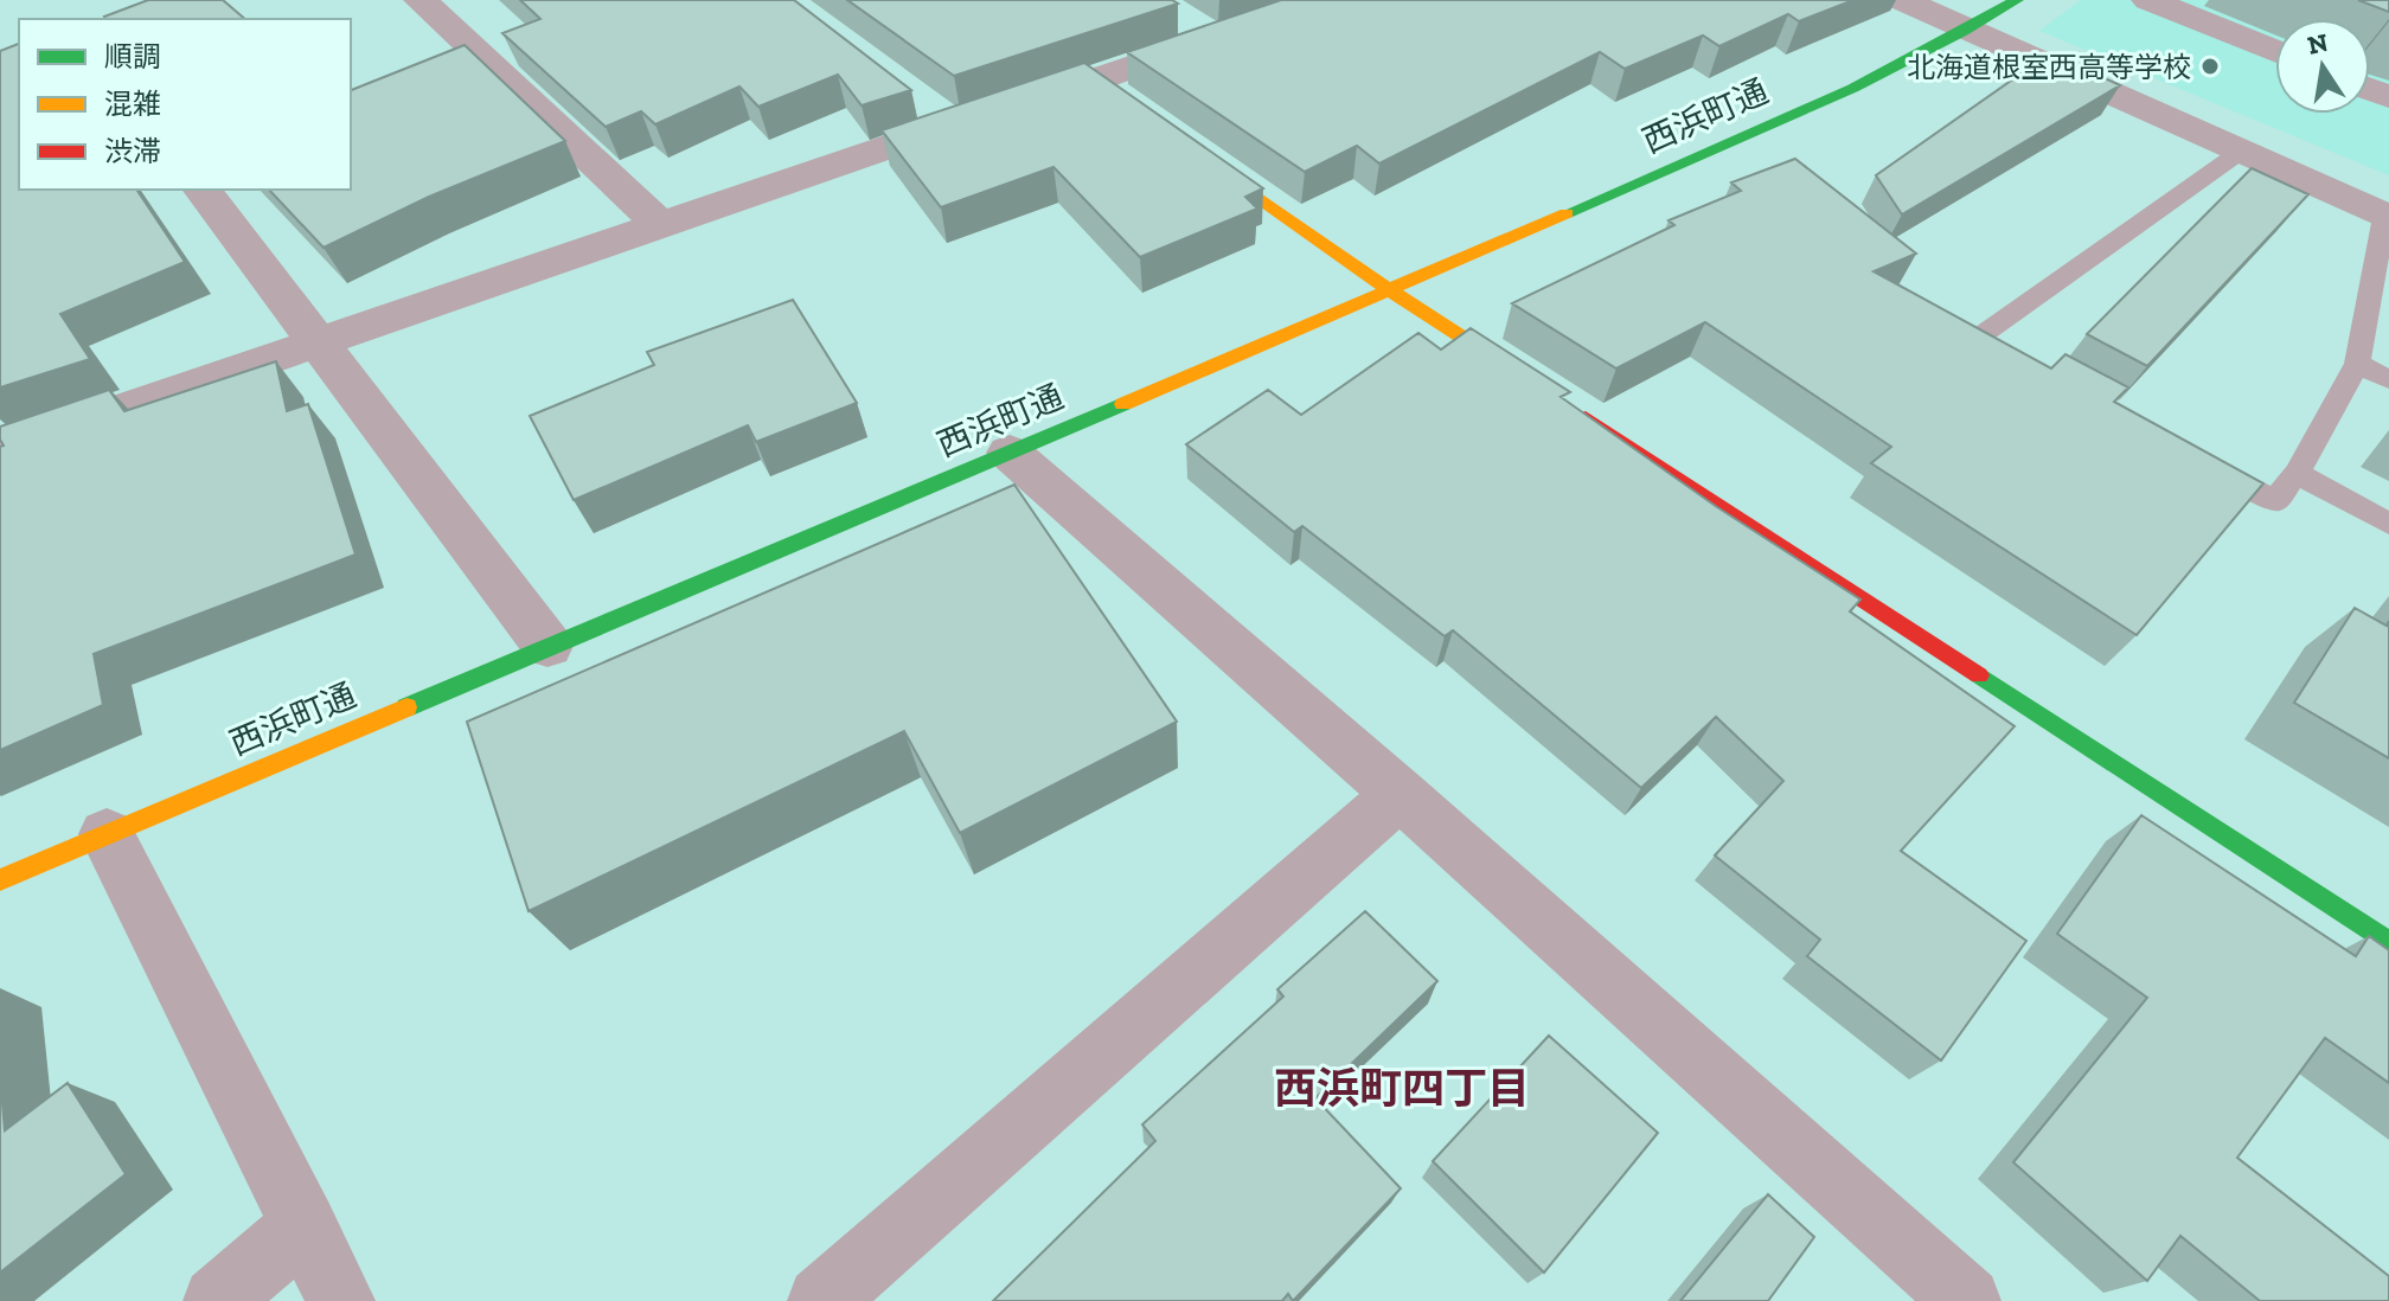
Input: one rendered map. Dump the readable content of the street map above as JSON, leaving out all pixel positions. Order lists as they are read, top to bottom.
{
  "streets": {
    "street": ["西浜町通"]
  },
  "districts": ["西浜町四丁目"],
  "places": ["北海道根室西高等学校"],
  "legend": ["順調", "混雑", "渋滞"],
  "north": "top"
}
